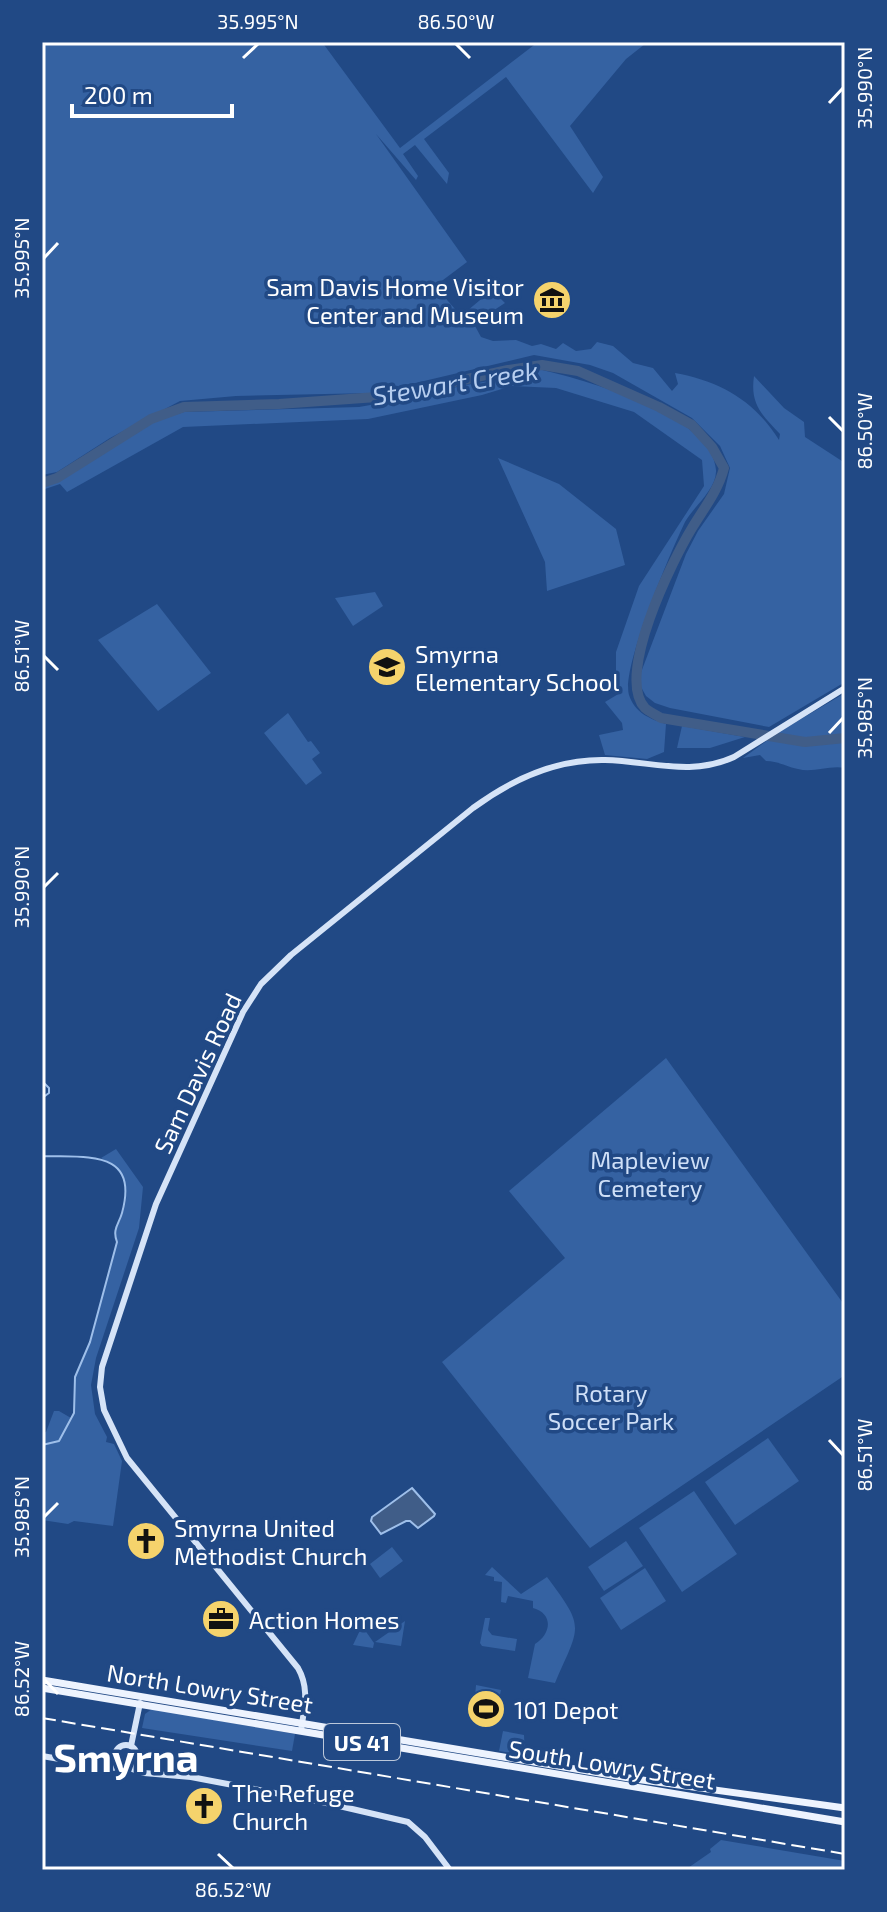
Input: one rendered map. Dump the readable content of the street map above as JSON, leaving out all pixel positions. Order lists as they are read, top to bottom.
{
  "streets": {
    "main road": ["North Lowry Street", "US 41", "South Lowry Street"],
    "street": ["Sam Davis Road"]
  },
  "crossings": [
    ["Sam Davis Road", "North Lowry Street"],
    ["Sam Davis Road", "South Lowry Street"],
    ["North Lowry Street", "South Lowry Street"]
  ],
  "districts": ["Smyrna"],
  "water": ["Stewart Creek"],
  "parks": ["Mapleview Cemetery", "Rotary Soccer Park"],
  "places": {
    "museum": ["Sam Davis Home Visitor Center and Museum"],
    "school or university": ["Smyrna Elementary School"],
    "church": ["Smyrna United Methodist Church", "The Refuge Church"],
    "office": ["Action Homes"],
    "sports": ["101 Depot"]
  },
  "scale_bar": "200 m",
  "coordinates": [
    "35.995°N",
    "86.50°W",
    "35.990°N",
    "86.51°W",
    "35.985°N",
    "86.52°W"
  ]
}
